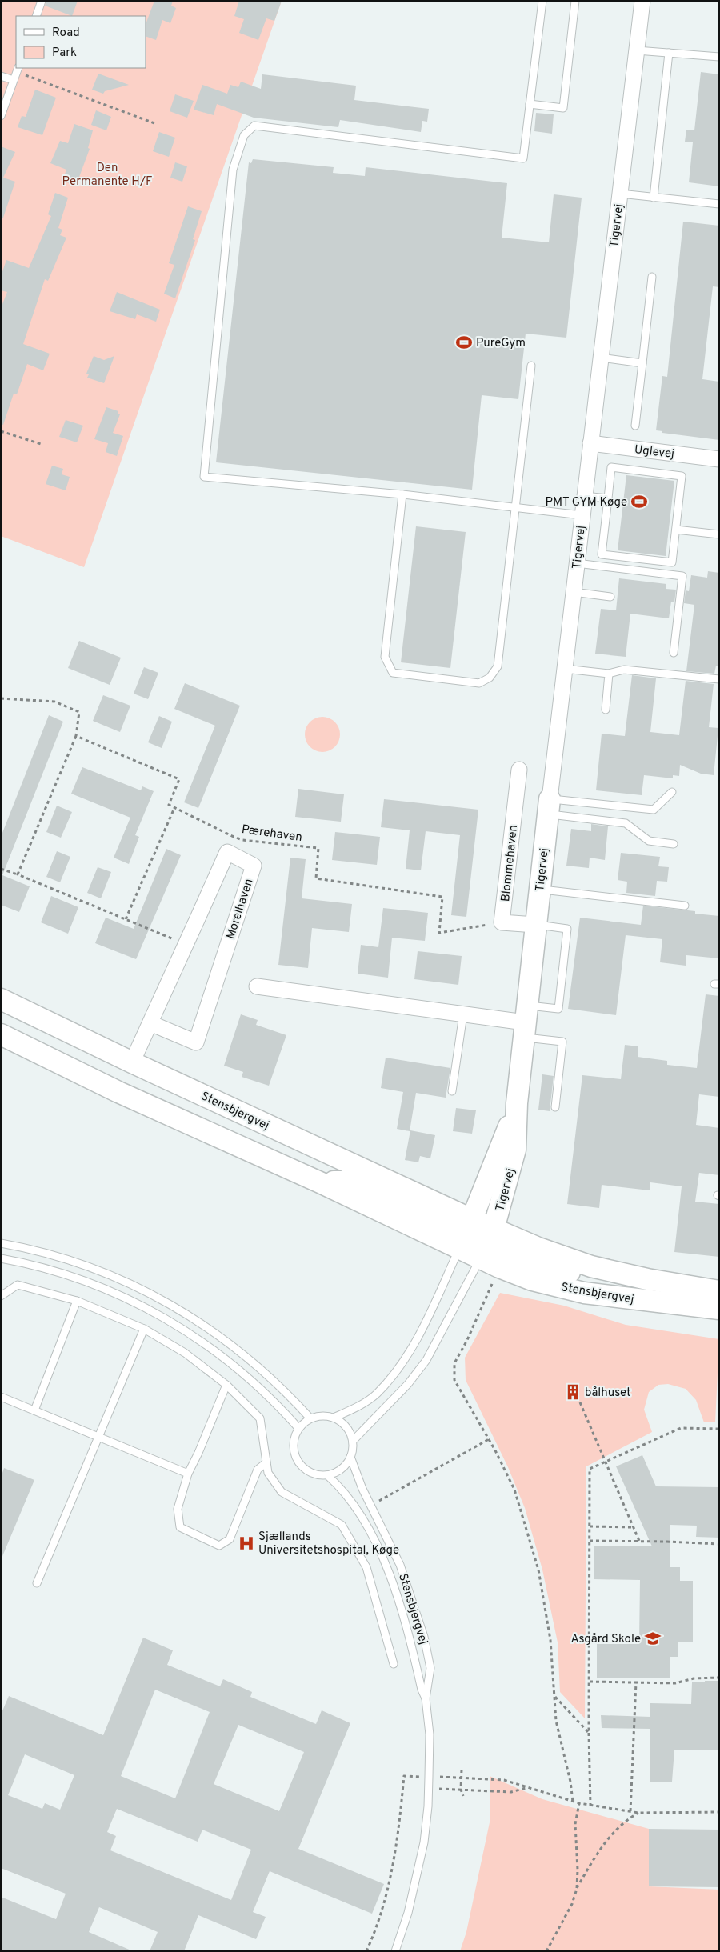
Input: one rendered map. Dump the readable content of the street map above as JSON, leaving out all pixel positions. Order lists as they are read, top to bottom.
{
  "streets": {
    "street": [
      "Tigervej",
      "Uglevej",
      "Blommehaven",
      "Morelhaven",
      "Stensbjergvej"
    ],
    "path": ["Pærehaven"]
  },
  "crossings": [
    ["Tigervej", "Uglevej"],
    ["Tigervej", "Stensbjergvej"],
    ["Pærehaven", "Blommehaven"],
    ["Morelhaven", "Stensbjergvej"]
  ],
  "parks": ["Den Permanente H/F"],
  "places": {
    "sports": ["PureGym", "PMT GYM Køge"],
    "building": ["bålhuset"],
    "hospital": ["Sjællands Universitetshospital, Køge"],
    "school or university": ["Asgård Skole"]
  },
  "legend": ["Road", "Park"]
}
